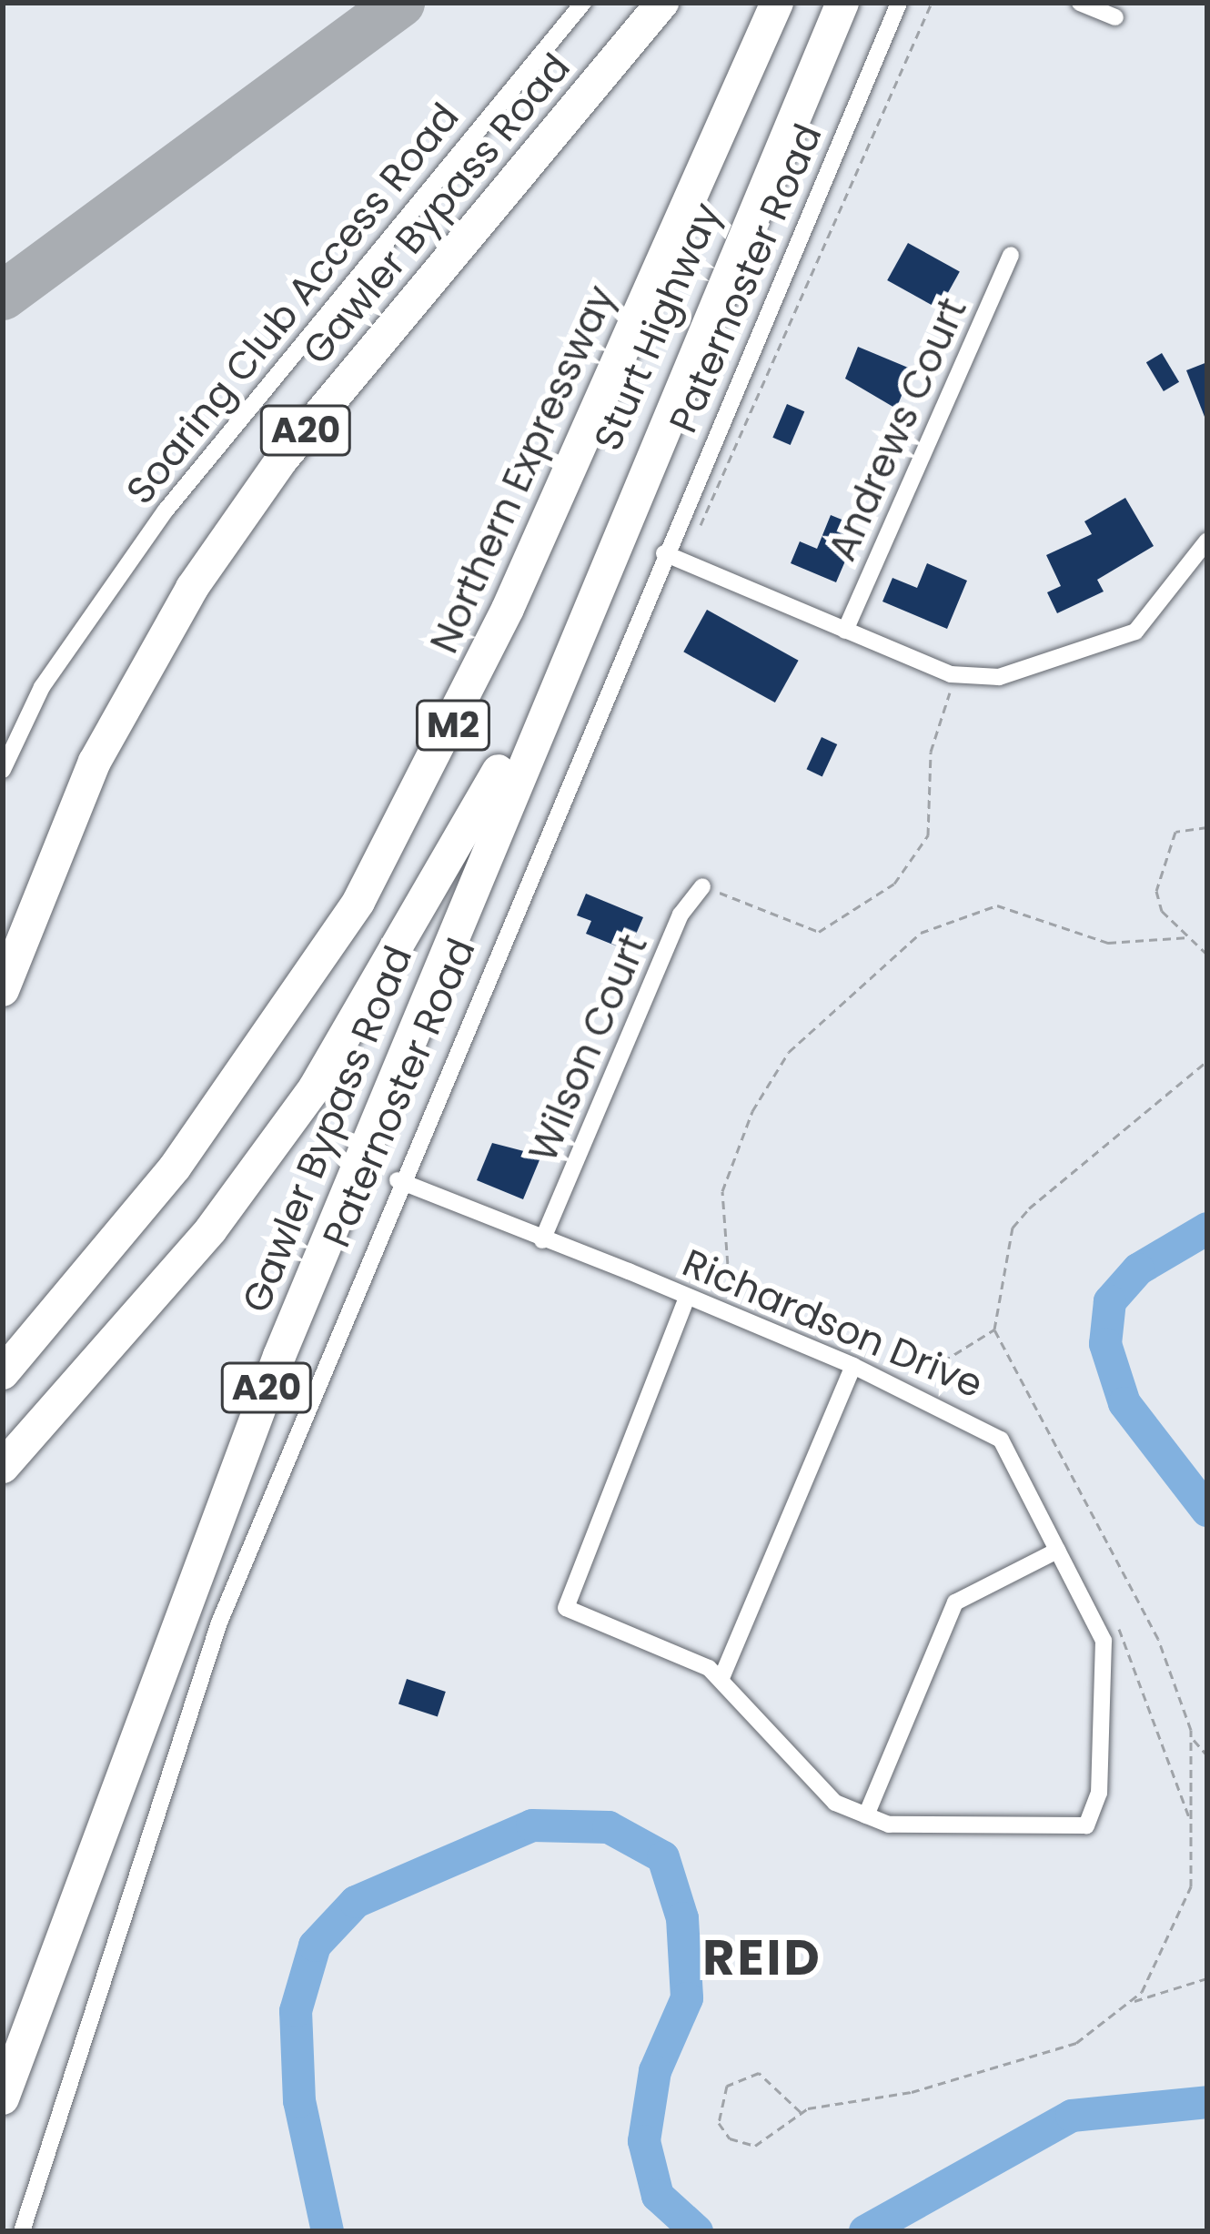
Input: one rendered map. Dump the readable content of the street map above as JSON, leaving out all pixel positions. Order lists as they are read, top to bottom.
{
  "streets": {
    "highway": [
      "Gawler Bypass Road",
      "Sturt Highway",
      "A20",
      "Northern Expressway",
      "M2"
    ],
    "street": [
      "Paternoster Road",
      "Soaring Club Access Road",
      "Andrews Court",
      "Wilson Court",
      "Richardson Drive"
    ]
  },
  "crossings": [
    ["Gawler Bypass Road", "Sturt Highway"],
    ["Gawler Bypass Road", "M2"],
    ["Paternoster Road", "Richardson Drive"],
    ["Sturt Highway", "M2"],
    ["Wilson Court", "Richardson Drive"]
  ],
  "districts": ["REID"]
}
